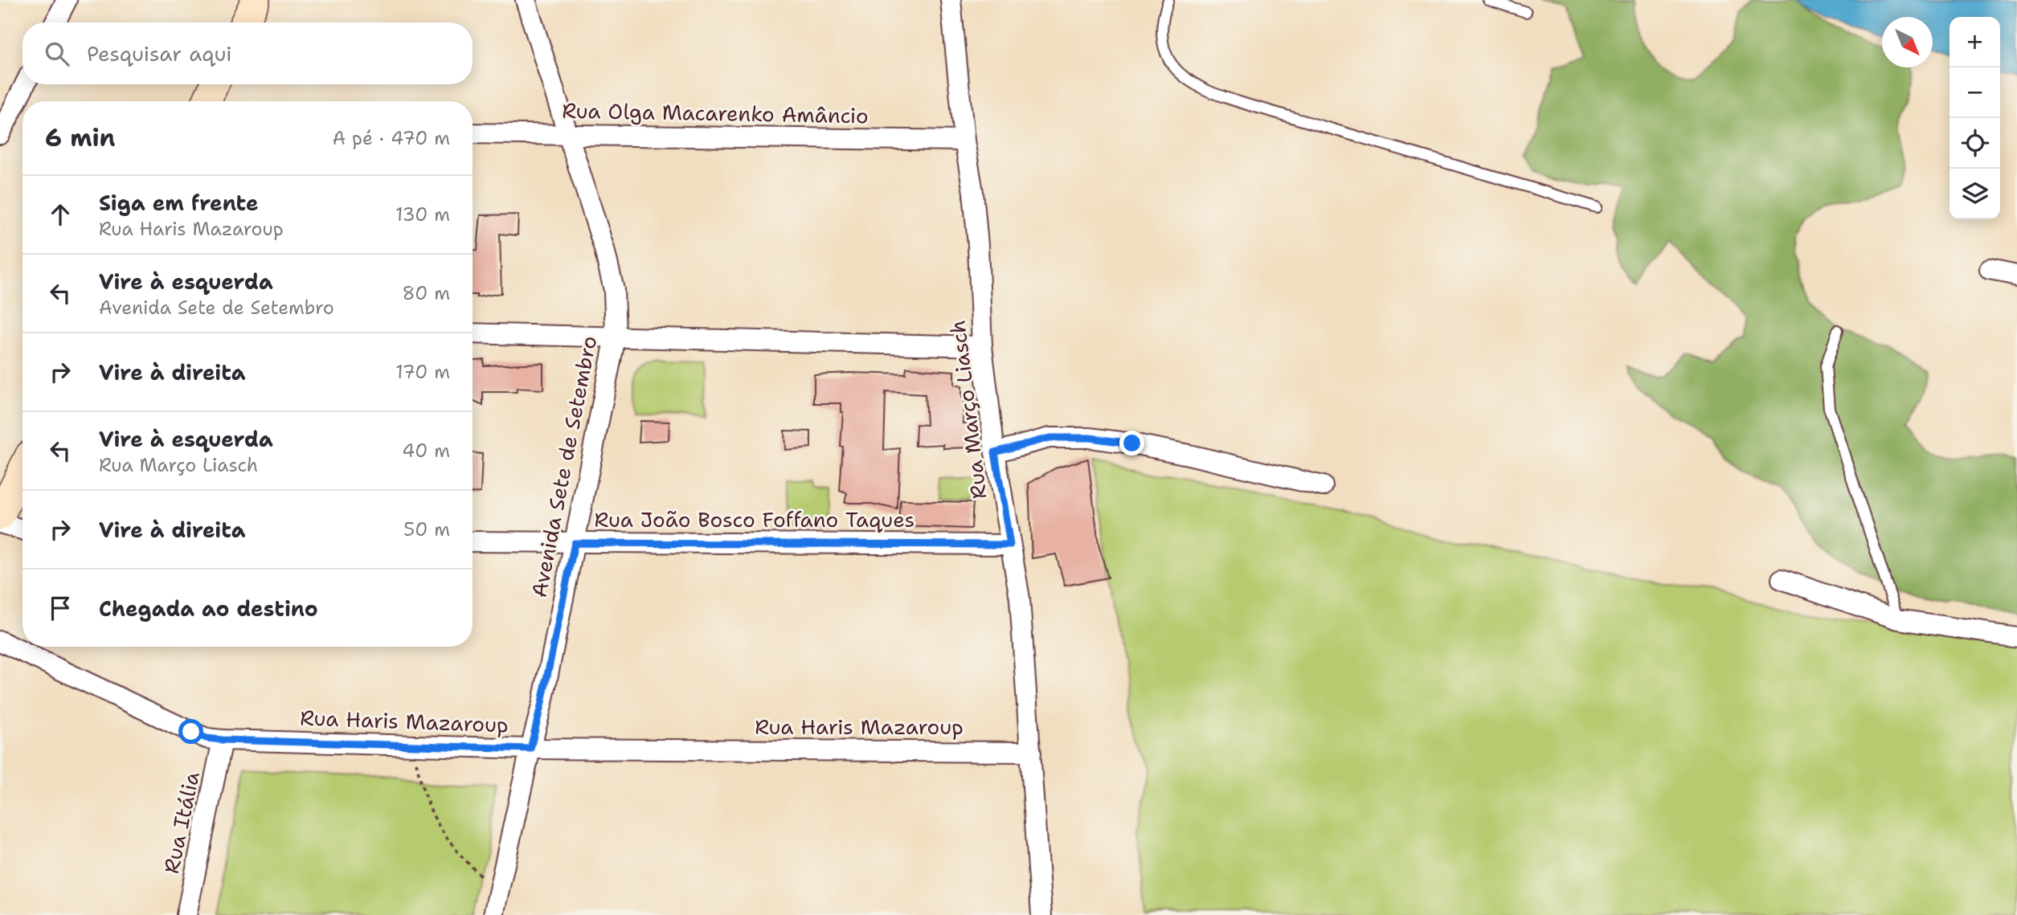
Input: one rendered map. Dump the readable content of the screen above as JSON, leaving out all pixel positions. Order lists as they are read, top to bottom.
{
  "streets": {
    "street": [
      "Rua Olga Macarenko Amâncio",
      "Rua Março Liasch",
      "Avenida Sete de Setembro",
      "Rua João Bosco Foffano Taques",
      "Rua Haris Mazaroup",
      "Rua Itália"
    ]
  },
  "crossings": [
    ["Rua Olga Macarenko Amâncio", "Rua Março Liasch"],
    ["Rua Olga Macarenko Amâncio", "Avenida Sete de Setembro"],
    ["Rua Março Liasch", "Rua João Bosco Foffano Taques"],
    ["Rua Março Liasch", "Rua Haris Mazaroup"],
    ["Avenida Sete de Setembro", "Rua João Bosco Foffano Taques"],
    ["Avenida Sete de Setembro", "Rua Haris Mazaroup"],
    ["Rua Haris Mazaroup", "Rua Itália"]
  ],
  "north": "bottom right",
  "page": {
    "map_buttons": ["+", "−"],
    "search": "Pesquisar aqui",
    "heading": ["6 min", "A pé · 470 m"],
    "list": [
      ["Siga em frente", "Rua Haris Mazaroup", "130 m"],
      ["Vire à esquerda", "Avenida Sete de Setembro", "80 m"],
      ["Vire à direita", "170 m"],
      ["Vire à esquerda", "Rua Março Liasch", "40 m"],
      ["Vire à direita", "50 m"],
      "Chegada ao destino"
    ]
  }
}
